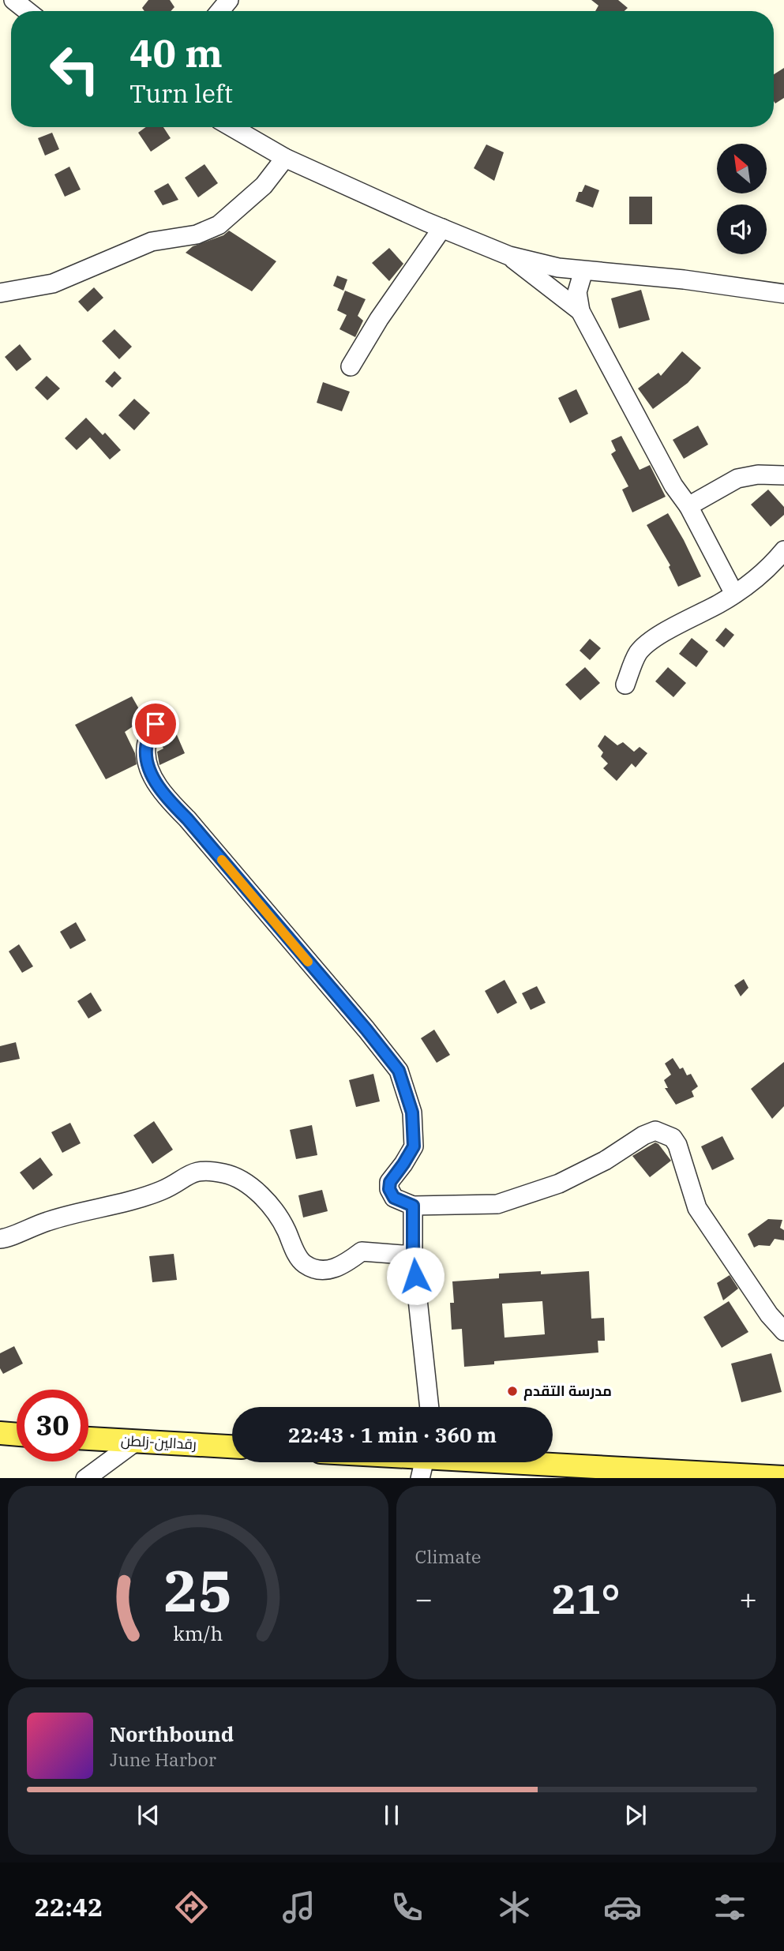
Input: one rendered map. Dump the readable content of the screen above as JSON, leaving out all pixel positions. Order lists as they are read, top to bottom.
{
  "streets": {
    "main road": ["رقدالين-زلطن"]
  },
  "places": ["مدرسة التقدم"],
  "north": "top left",
  "page": {
    "turn": ["40 m", "Turn left"],
    "limit": "30",
    "trip": "22:43 · 1 min · 360 m",
    "tile": "Climate",
    "heat": ["−", "21°", "+"],
    "song": ["Northbound", "June Harbor"],
    "tabs": "22:42",
    "gauge": ["25", "km/h"]
  }
}
